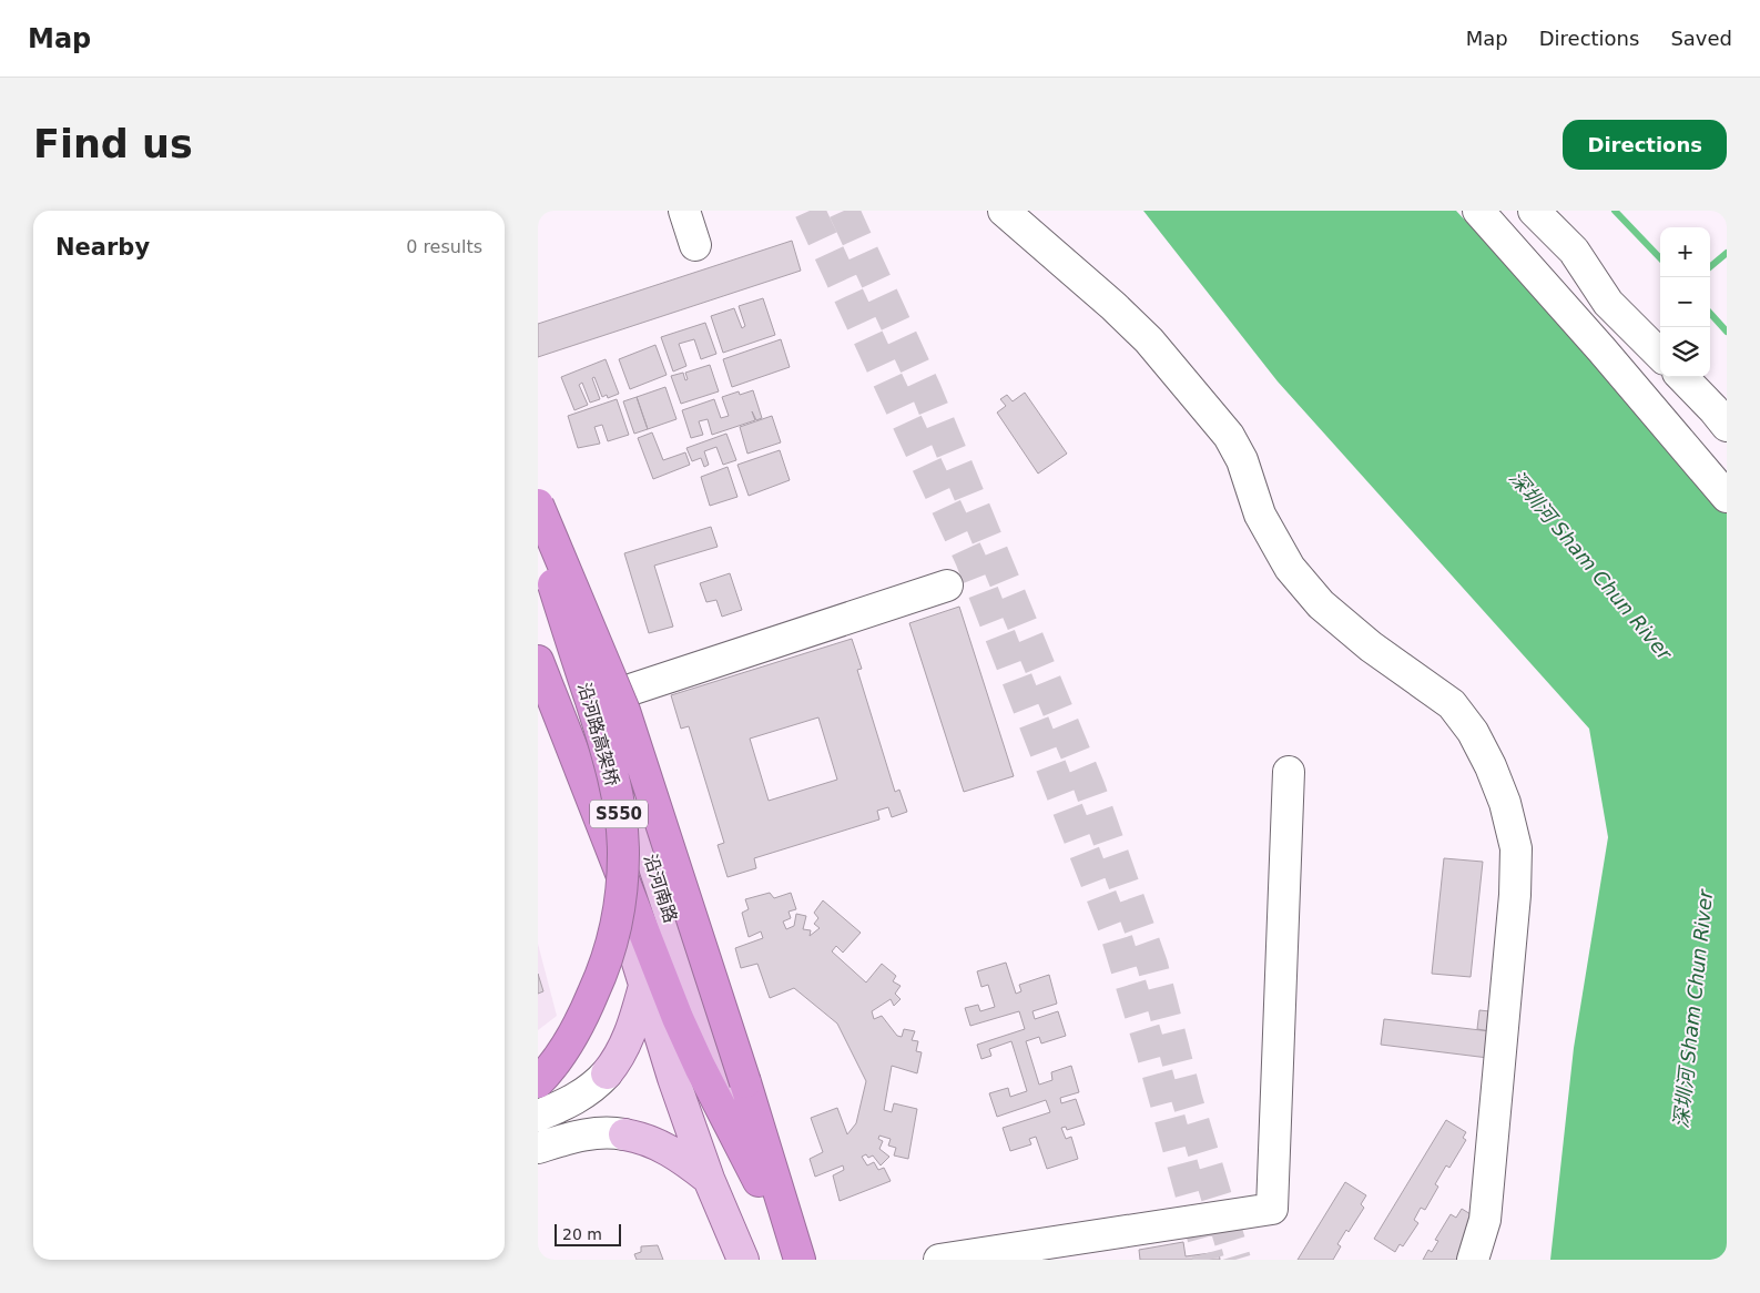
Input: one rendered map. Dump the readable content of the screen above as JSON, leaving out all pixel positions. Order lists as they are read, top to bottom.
{
  "streets": {
    "highway": ["沿河路高架桥", "S550"],
    "main road": ["沿河南路"]
  },
  "water": ["深圳河 Sham Chun River"],
  "scale_bar": "20 m",
  "page": {
    "header": "Map",
    "nav": ["Map", "Directions", "Saved"],
    "buttons": "Directions",
    "title": "Find us",
    "heading": ["Nearby", "0 results"],
    "map_buttons": ["+", "−"],
    "scale": "20 m"
  }
}
